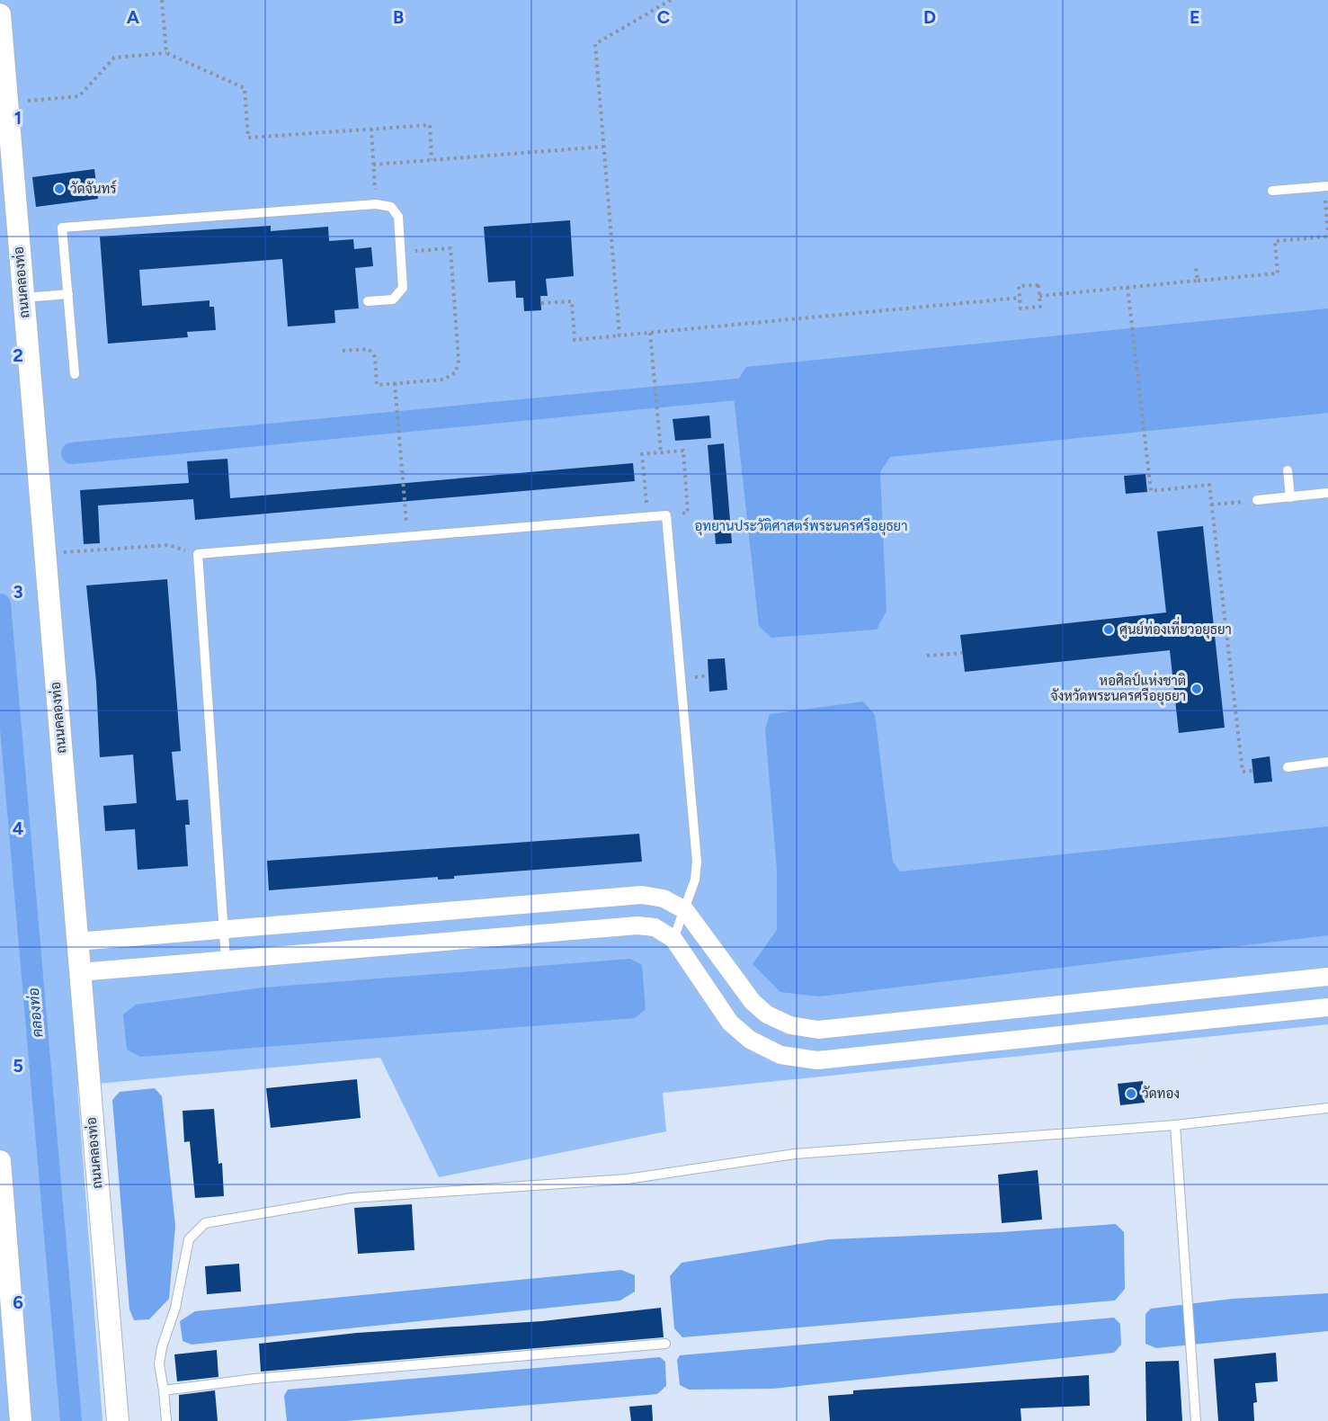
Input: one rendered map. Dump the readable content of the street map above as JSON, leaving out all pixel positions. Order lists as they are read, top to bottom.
{
  "streets": {
    "street": ["ถนนคลองท่อ"]
  },
  "water": ["คลองท่อ"],
  "parks": ["อุทยานประวัติศาสตร์พระนครศรีอยุธยา"],
  "places": [
    "วัดจันทร์",
    "ศูนย์ท่องเที่ยวอยุธยา",
    "หอศิลป์แห่งชาติ จังหวัดพระนครศรีอยุธยา",
    "วัดทอง"
  ],
  "grid": {
    "columns": [
      "A",
      "B",
      "C",
      "D",
      "E"
    ],
    "rows": [
      "1",
      "2",
      "3",
      "4",
      "5",
      "6"
    ]
  }
}
